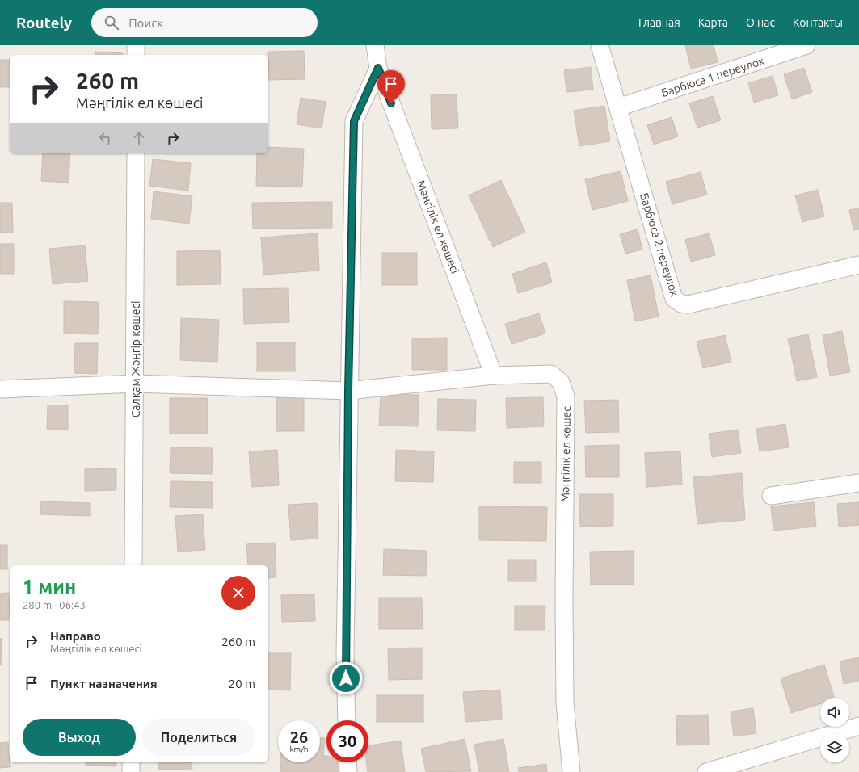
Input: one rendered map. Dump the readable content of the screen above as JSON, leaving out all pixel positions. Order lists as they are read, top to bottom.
{
  "streets": {
    "street": [
      "Барбюса 1 переулок",
      "Мәңгілік ел көшесі",
      "Барбюса 2 переулок",
      "Салқам Жәңгір көшесі"
    ]
  },
  "crossings": [
    ["Барбюса 1 переулок", "Барбюса 2 переулок"]
  ],
  "page": {
    "header": "Routely",
    "search": "Поиск",
    "nav": [
      "Главная",
      "Карта",
      "О нас",
      "Контакты"
    ],
    "turn": ["260 m", "Мәңгілік ел көшесі"],
    "heading": ["1 мин", "280 m · 06:43"],
    "list": [
      {
        "name": "Направо",
        "note": "Мәңгілік ел көшесі",
        "value": "260 m"
      },
      {
        "name": "Пункт назначения",
        "value": "20 m"
      }
    ],
    "buttons": ["Выход", "Поделиться"],
    "speed": "26 km/h",
    "limit": "30"
  }
}
